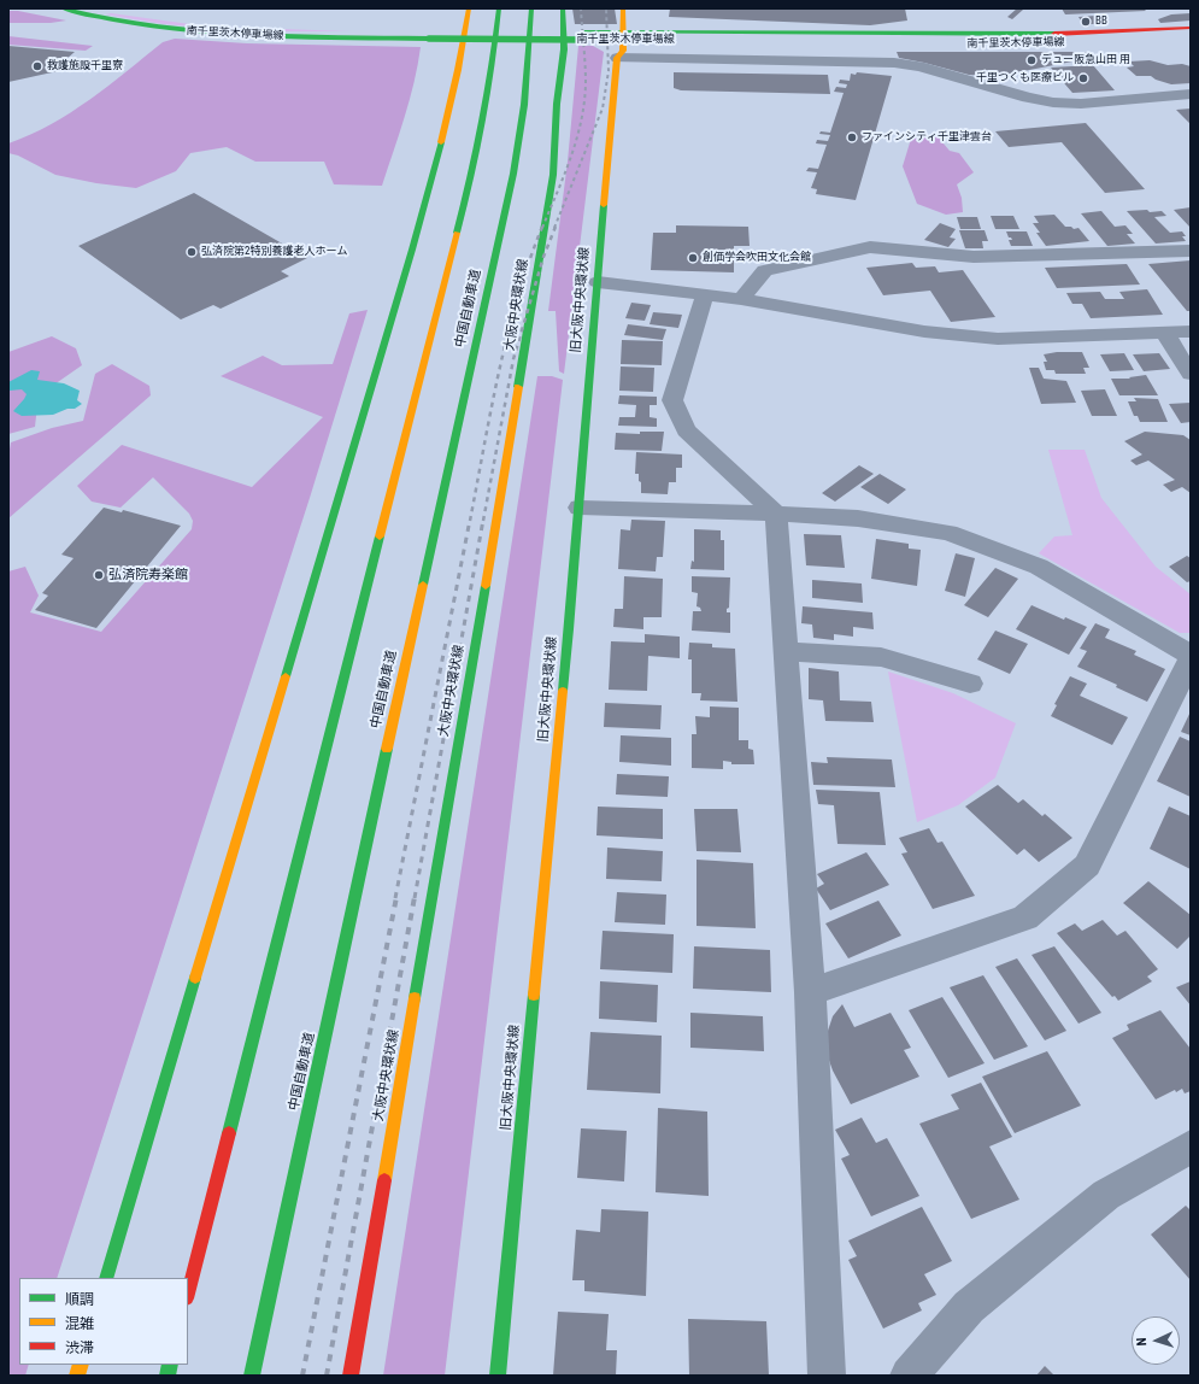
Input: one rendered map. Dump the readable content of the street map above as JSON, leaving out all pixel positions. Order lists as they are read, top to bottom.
{
  "streets": {
    "main road": [
      "南千里茨木停車場線",
      "旧大阪中央環状線",
      "大阪中央環状線",
      "中国自動車道"
    ]
  },
  "crossings": [
    ["南千里茨木停車場線", "旧大阪中央環状線"]
  ],
  "places": [
    "BB",
    "デュー阪急山田 用",
    "救護施設千里寮",
    "千里つくも医療ビル",
    "ファインシティ千里津雲台",
    "弘済院第2特別養護老人ホーム",
    "創価学会吹田文化会館",
    "弘済院寿楽館"
  ],
  "legend": ["順調", "混雑", "渋滞"],
  "north": "left"
}
